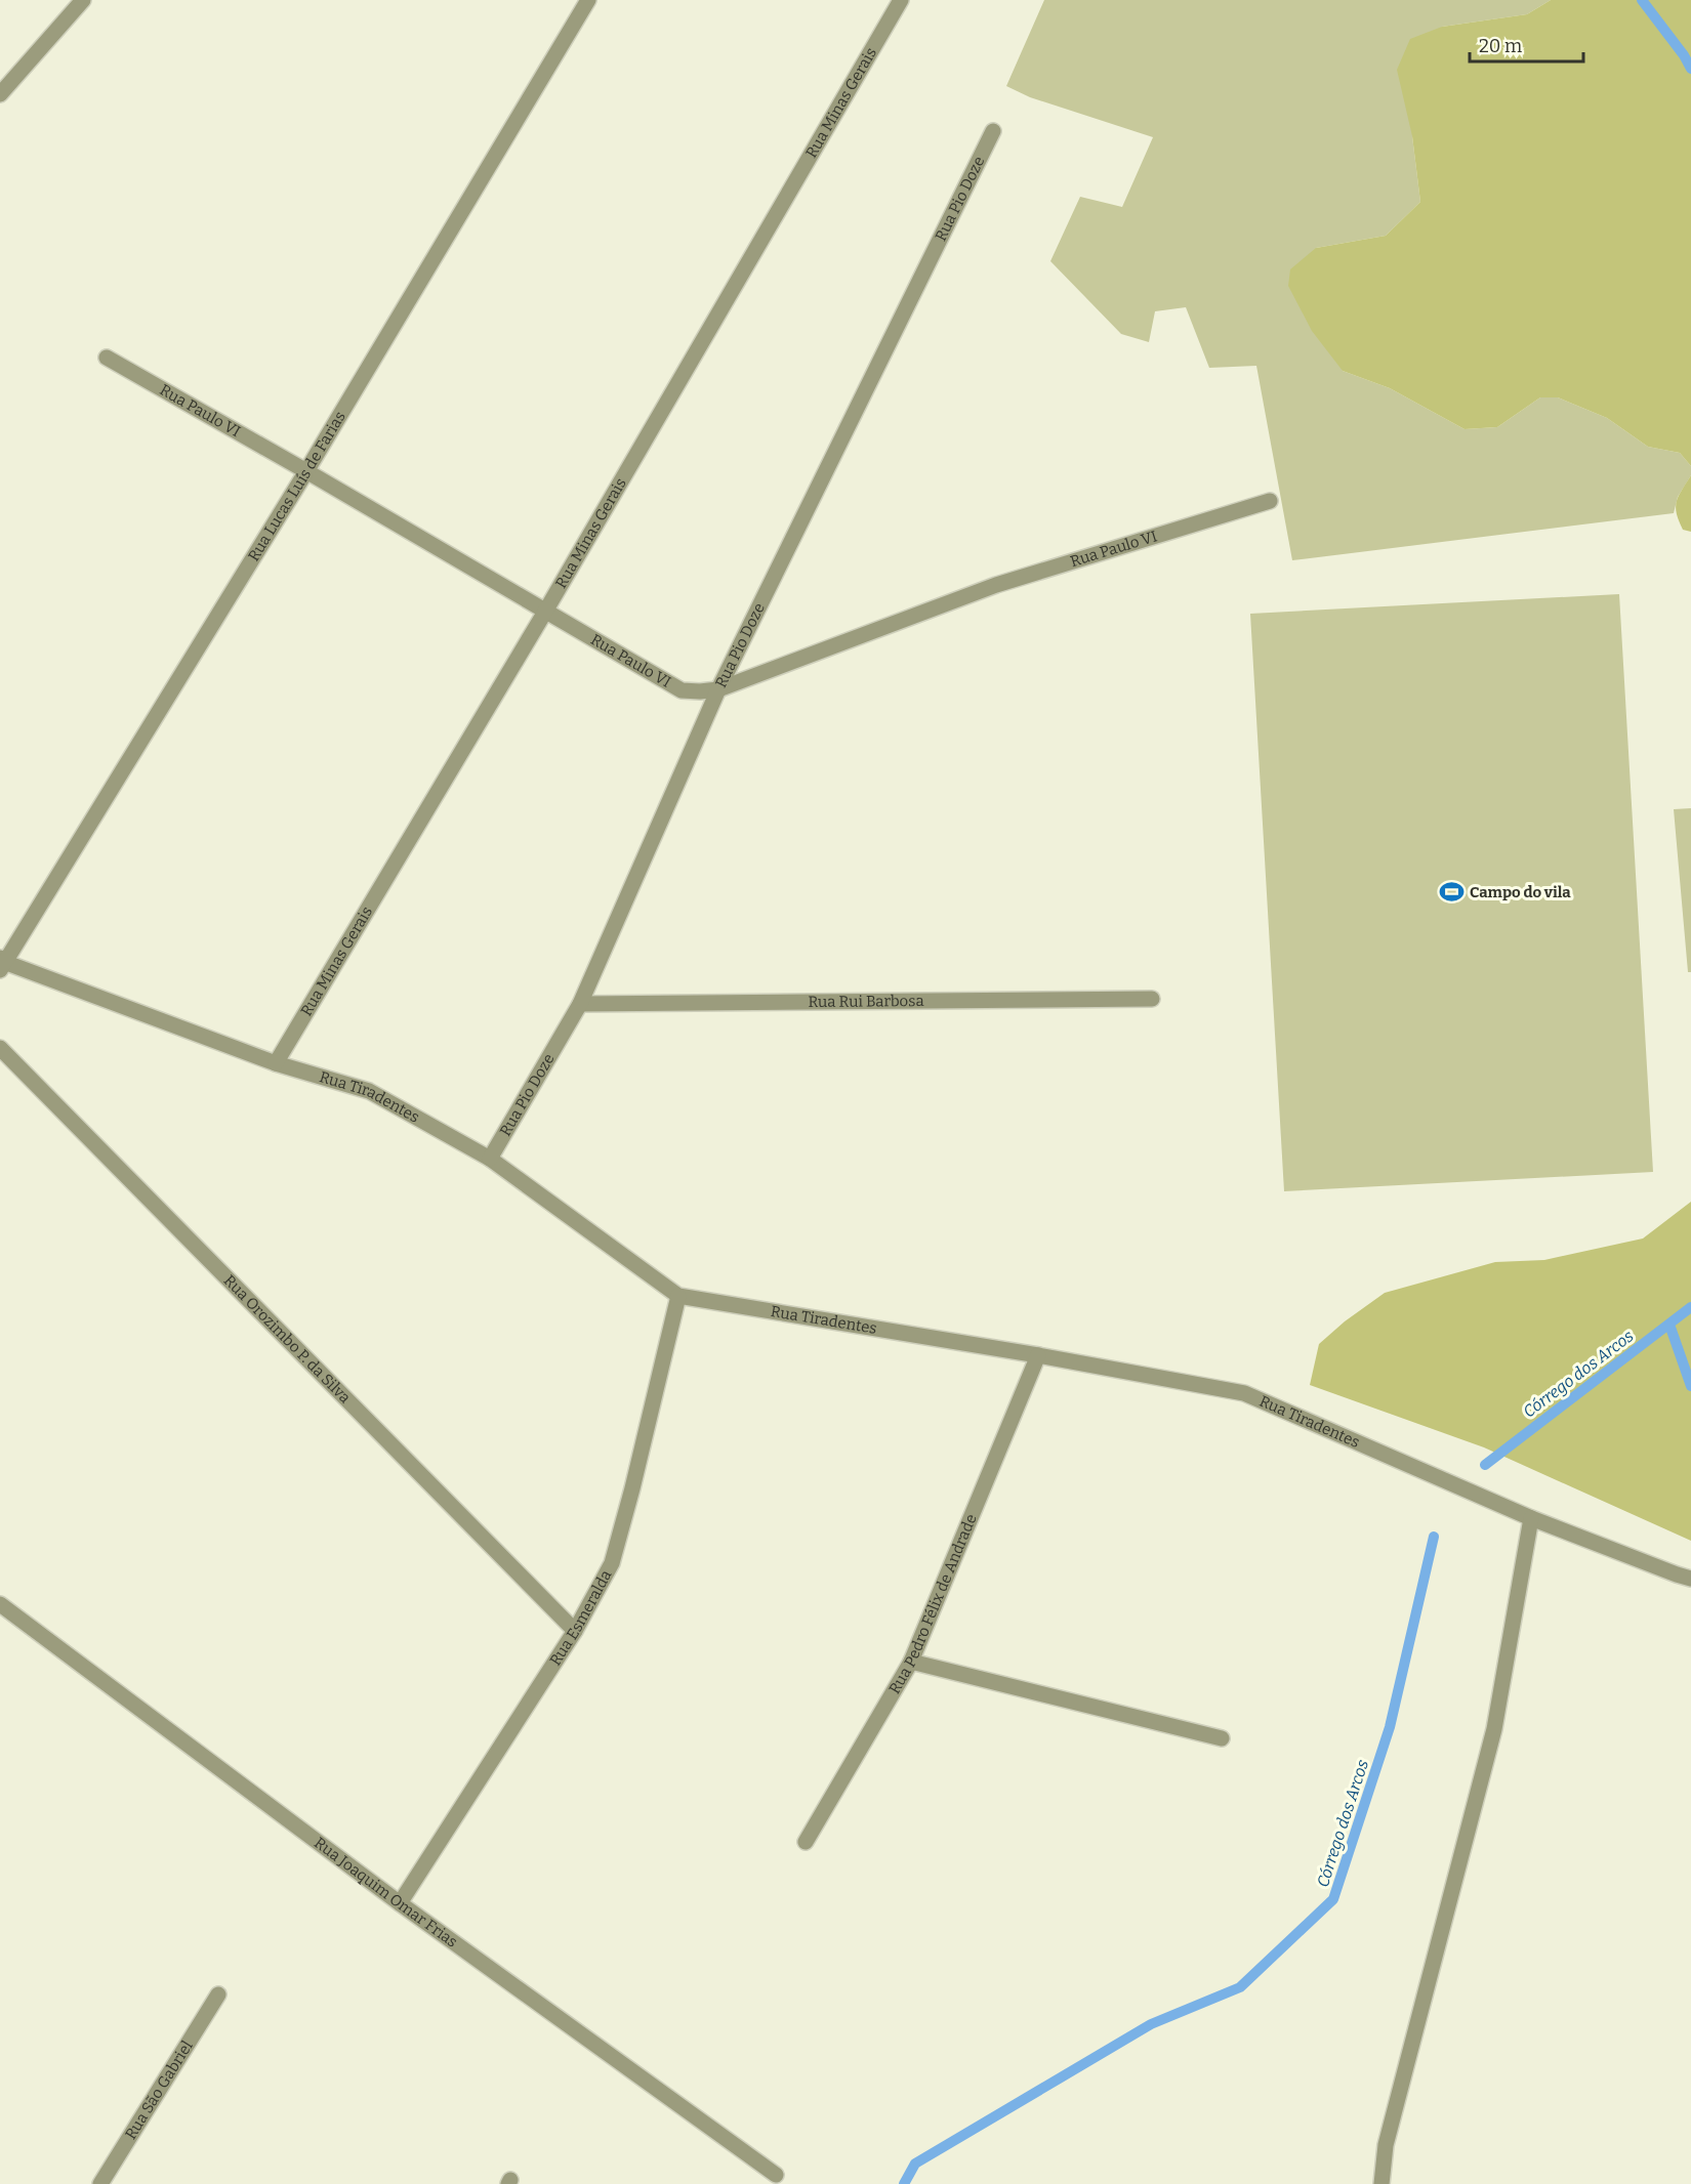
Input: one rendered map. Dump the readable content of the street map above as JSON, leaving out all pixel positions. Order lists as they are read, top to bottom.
{
  "streets": {
    "street": [
      "Rua Minas Gerais",
      "Rua Pio Doze",
      "Rua Paulo VI",
      "Rua Lucas Luís de Farias",
      "Rua Rui Barbosa",
      "Rua Tiradentes",
      "Rua Orozimbo P. da Silva",
      "Rua Pedro Félix de Andrade",
      "Rua Esmeralda",
      "Rua Joaquim Omar Frias",
      "Rua São Gabriel"
    ]
  },
  "crossings": [
    ["Rua Minas Gerais", "Rua Paulo VI"],
    ["Rua Minas Gerais", "Rua Tiradentes"],
    ["Rua Pio Doze", "Rua Paulo VI"],
    ["Rua Pio Doze", "Rua Rui Barbosa"],
    ["Rua Pio Doze", "Rua Tiradentes"],
    ["Rua Paulo VI", "Rua Lucas Luís de Farias"],
    ["Rua Lucas Luís de Farias", "Rua Tiradentes"],
    ["Rua Tiradentes", "Rua Pedro Félix de Andrade"],
    ["Rua Tiradentes", "Rua Esmeralda"],
    ["Rua Orozimbo P. da Silva", "Rua Esmeralda"],
    ["Rua Esmeralda", "Rua Joaquim Omar Frias"]
  ],
  "water": ["Córrego dos Arcos"],
  "places": {
    "sports": ["Campo do vila"]
  },
  "scale_bar": "20 m"
}
